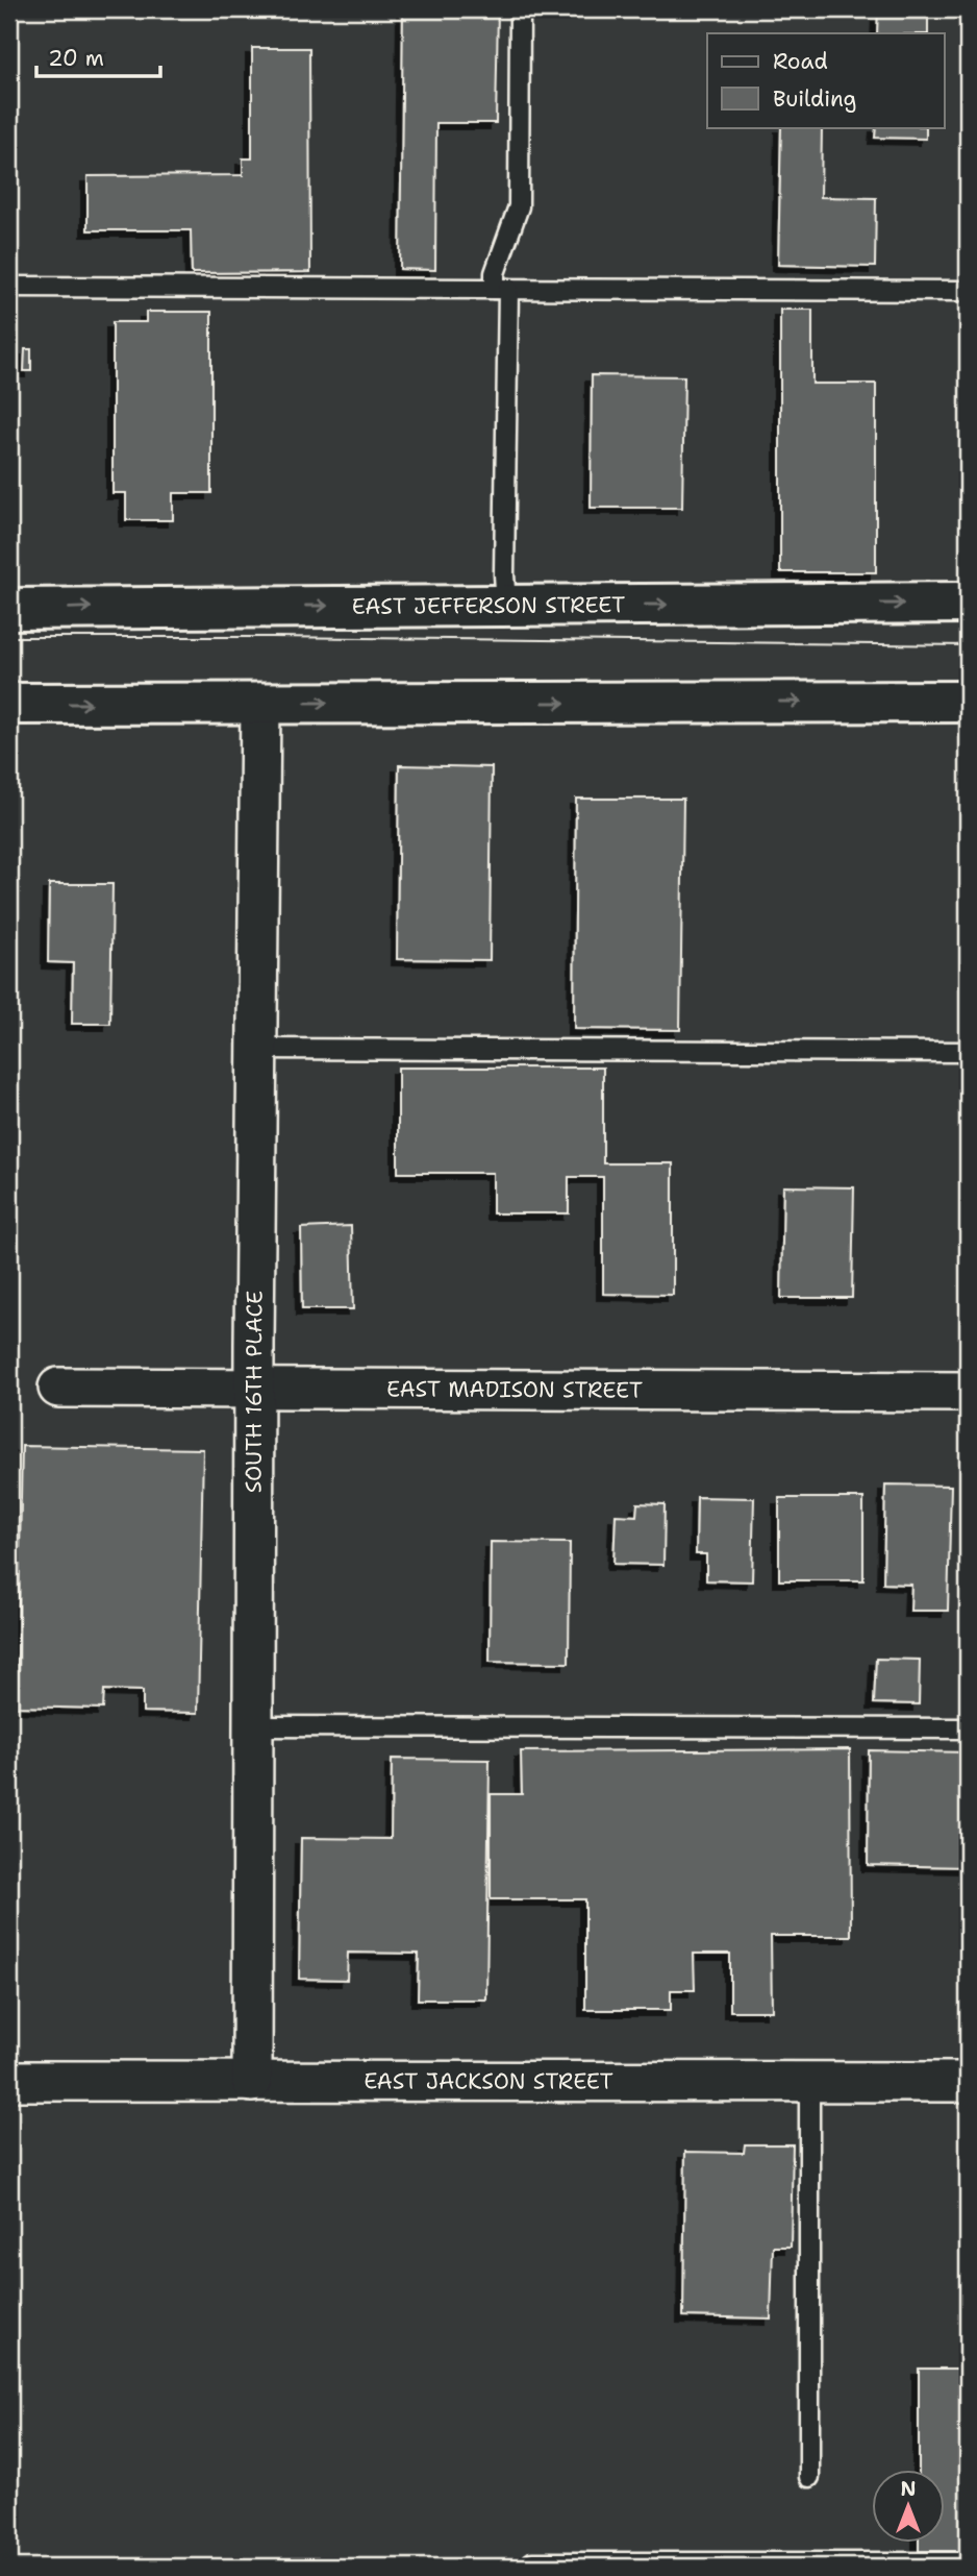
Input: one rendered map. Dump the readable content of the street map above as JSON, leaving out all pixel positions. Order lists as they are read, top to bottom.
{
  "streets": {
    "main road": ["EAST JEFFERSON STREET"],
    "street": ["EAST MADISON STREET", "SOUTH 16TH PLACE", "EAST JACKSON STREET"]
  },
  "crossings": [
    ["EAST MADISON STREET", "SOUTH 16TH PLACE"],
    ["SOUTH 16TH PLACE", "EAST JACKSON STREET"]
  ],
  "legend": ["Road", "Building"],
  "scale_bar": "20 m",
  "north": "top"
}
